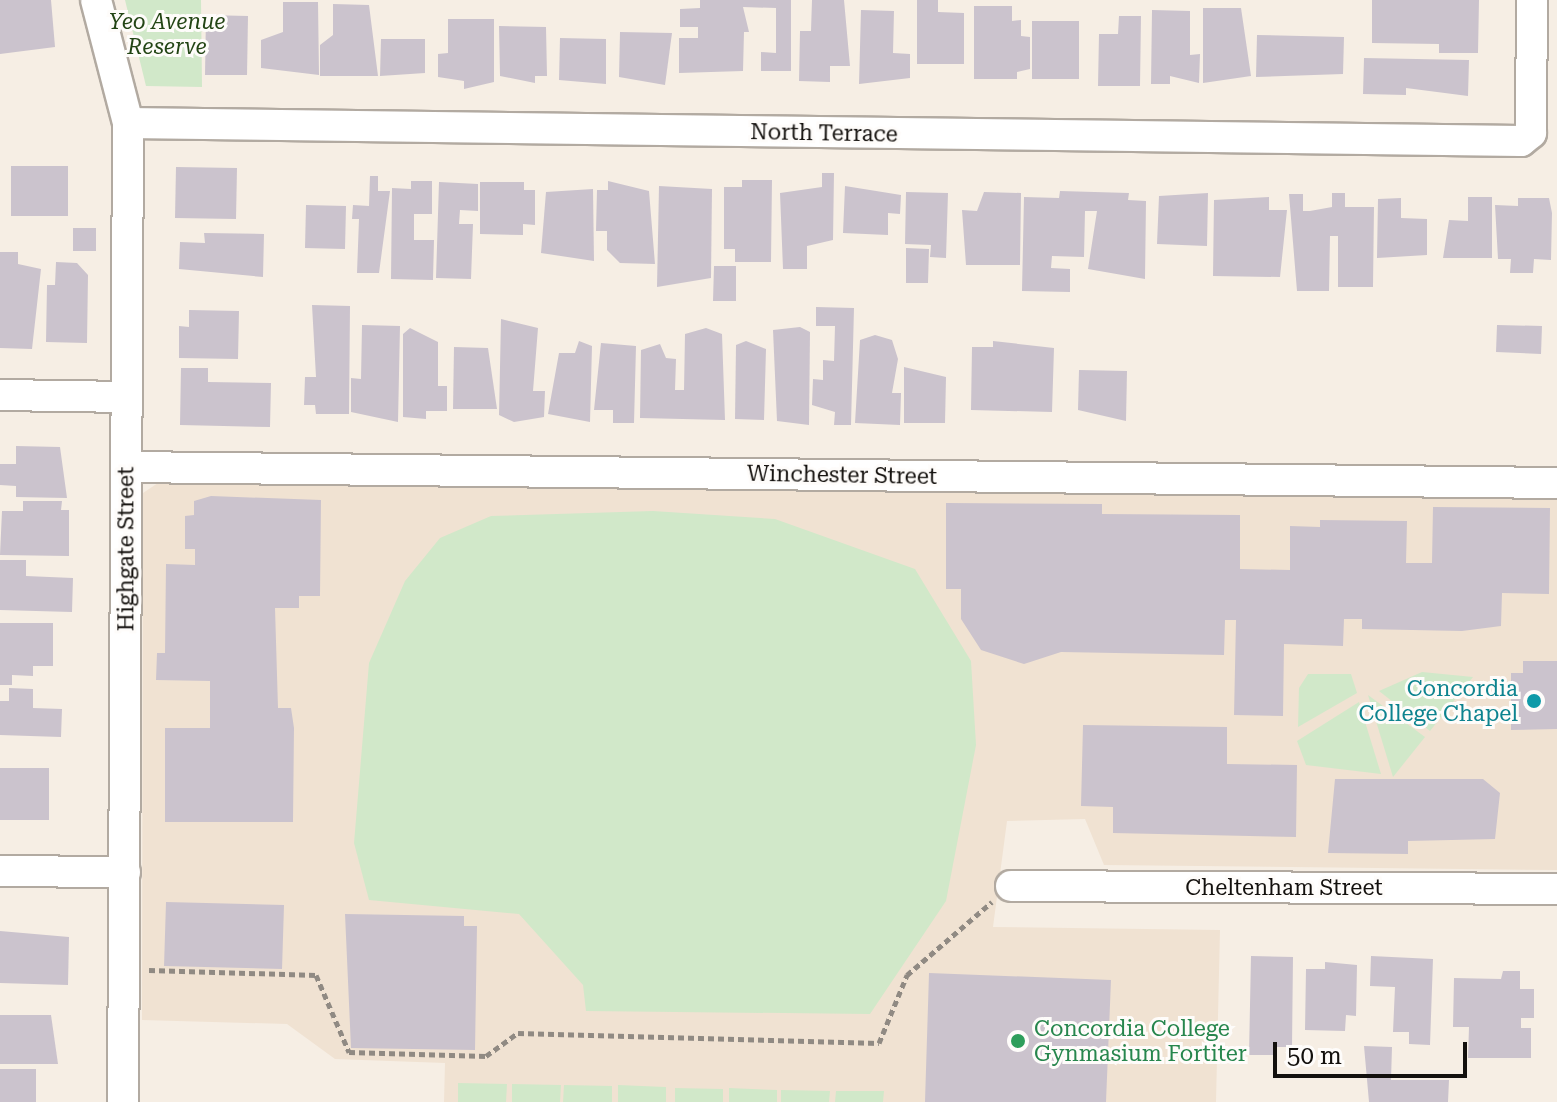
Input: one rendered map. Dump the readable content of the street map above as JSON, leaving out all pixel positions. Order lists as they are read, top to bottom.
{
  "streets": {
    "street": [
      "North Terrace",
      "Winchester Street",
      "Highgate Street",
      "Cheltenham Street"
    ]
  },
  "crossings": [
    ["North Terrace", "Highgate Street"],
    ["Winchester Street", "Highgate Street"]
  ],
  "parks": ["Yeo Avenue Reserve"],
  "places": ["Concordia College Chapel", "Concordia College Gynmasium Fortiter"],
  "scale_bar": "50 m"
}
